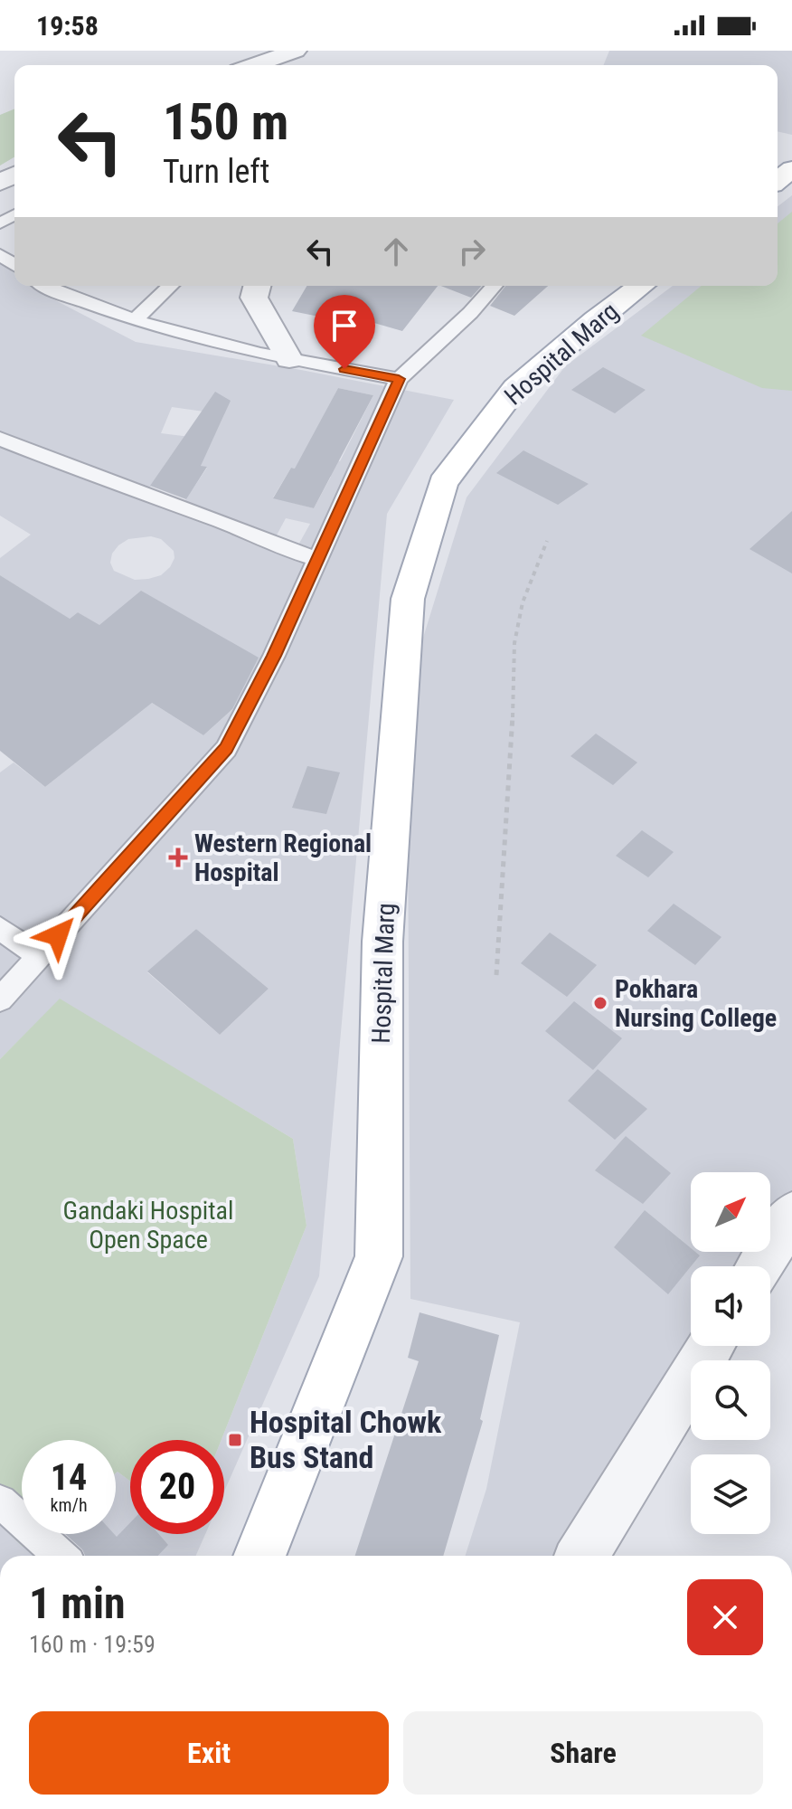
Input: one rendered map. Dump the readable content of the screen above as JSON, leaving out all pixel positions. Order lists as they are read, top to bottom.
{
  "streets": {
    "main road": ["Hospital Marg"]
  },
  "parks": ["Gandaki Hospital Open Space"],
  "places": {
    "health": ["Western Regional Hospital"],
    "other": ["Pokhara Nursing College"],
    "transit": ["Hospital Chowk Bus Stand"]
  },
  "north": "top right",
  "page": {
    "status": "19:58",
    "turn": ["150 m", "Turn left"],
    "speed": "14 km/h",
    "limit": "20",
    "heading": ["1 min", "160 m · 19:59"],
    "buttons": ["Exit", "Share"]
  }
}
